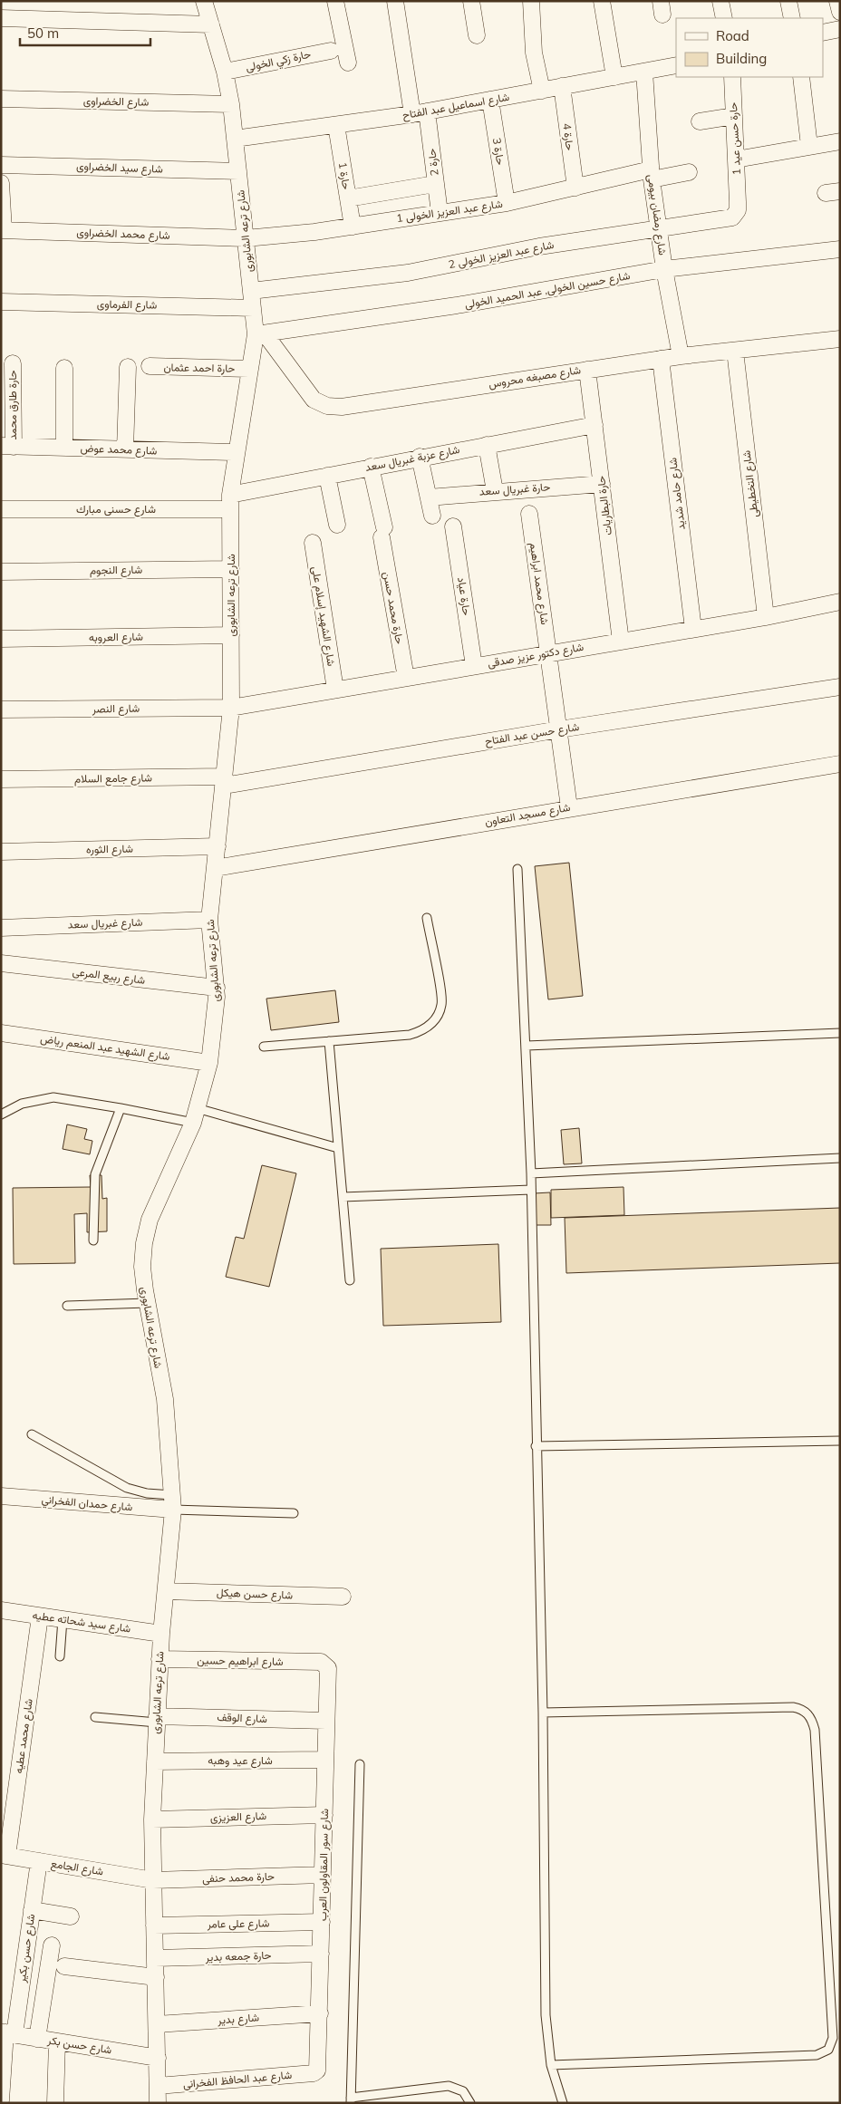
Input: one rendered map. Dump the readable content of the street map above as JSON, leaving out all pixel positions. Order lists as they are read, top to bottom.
{
  "streets": {
    "street": [
      "حارة زكي الخولى",
      "شارع الخضراوى",
      "شارع اسماعيل عبد الفتاح",
      "حارة 4",
      "حارة حسن عيد 1",
      "حارة 3",
      "حارة 2",
      "شارع سيد الخضراوى",
      "حارة 1",
      "شارع عبد العزيز الخولى 1",
      "شارع رمضان بيومى",
      "شارع ترعه الشابورى",
      "شارع محمد الخضراوى",
      "شارع عبد العزيز الخولى 2",
      "شارع حسين الخولى, عبد الحميد الخولى",
      "شارع الفرماوى",
      "حارة احمد عثمان",
      "شارع مصبغه محروس",
      "حارة طارق محمد",
      "شارع محمد عوض",
      "شارع عزبة غبريال سعد",
      "شارع التخطيطى",
      "حارة غبريال سعد",
      "شارع حامد شديد",
      "حارة البطاريات",
      "شارع حسنى مبارك",
      "شارع النجوم",
      "شارع محمد ابراهيم",
      "حارة عياد",
      "حارة محمد حسن",
      "شارع الشهيد إسلام على",
      "شارع العروبه",
      "شارع دكتور عزيز صدقى",
      "شارع النصر",
      "شارع حسن عبد الفتاح",
      "شارع جامع السلام",
      "شارع مسجد التعاون",
      "شارع الثوره",
      "شارع غبريال سعد",
      "شارع ربيع المرعى",
      "شارع الشهيد عبد المنعم رياض",
      "شارع حمدان الفخراني",
      "شارع حسن هيكل",
      "شارع سيد شحاته عطيه",
      "شارع ابراهيم حسين",
      "شارع الوقف",
      "شارع محمد عطيه",
      "شارع عيد وهبه",
      "شارع العزيزى",
      "شارع سور المقاولون العرب",
      "شارع الجامع",
      "حارة محمد حنفى",
      "شارع على عامر",
      "شارع حسن بكير",
      "حارة جمعه بدير",
      "شارع بدير",
      "شارع حسن بكر",
      "شارع عبد الحافظ الفخرانى"
    ]
  },
  "crossings": [
    ["حارة زكي الخولى", "شارع ترعه الشابورى"],
    ["شارع الخضراوى", "شارع ترعه الشابورى"],
    ["شارع اسماعيل عبد الفتاح", "حارة 4"],
    ["شارع اسماعيل عبد الفتاح", "حارة 3"],
    ["شارع اسماعيل عبد الفتاح", "حارة 2"],
    ["شارع اسماعيل عبد الفتاح", "حارة 1"],
    ["شارع اسماعيل عبد الفتاح", "شارع رمضان بيومى"],
    ["شارع اسماعيل عبد الفتاح", "شارع ترعه الشابورى"],
    ["حارة 4", "شارع عبد العزيز الخولى 1"],
    ["حارة حسن عيد 1", "شارع عبد العزيز الخولى 2"],
    ["حارة 3", "شارع عبد العزيز الخولى 1"],
    ["حارة 2", "شارع عبد العزيز الخولى 1"],
    ["شارع سيد الخضراوى", "شارع ترعه الشابورى"],
    ["حارة 1", "شارع عبد العزيز الخولى 1"],
    ["شارع عبد العزيز الخولى 1", "شارع رمضان بيومى"],
    ["شارع عبد العزيز الخولى 1", "شارع ترعه الشابورى"],
    ["شارع عبد العزيز الخولى 1", "شارع محمد الخضراوى"],
    ["شارع رمضان بيومى", "شارع عبد العزيز الخولى 2"],
    ["شارع رمضان بيومى", "شارع حسين الخولى, عبد الحميد الخولى"],
    ["شارع رمضان بيومى", "شارع مصبغه محروس"],
    ["شارع ترعه الشابورى", "شارع محمد الخضراوى"],
    ["شارع ترعه الشابورى", "شارع عبد العزيز الخولى 2"],
    ["شارع ترعه الشابورى", "شارع حسين الخولى, عبد الحميد الخولى"],
    ["شارع ترعه الشابورى", "شارع الفرماوى"],
    ["شارع ترعه الشابورى", "حارة احمد عثمان"],
    ["شارع ترعه الشابورى", "شارع مصبغه محروس"],
    ["شارع ترعه الشابورى", "شارع محمد عوض"],
    ["شارع ترعه الشابورى", "شارع عزبة غبريال سعد"],
    ["شارع ترعه الشابورى", "شارع حسنى مبارك"],
    ["شارع ترعه الشابورى", "شارع النجوم"],
    ["شارع ترعه الشابورى", "شارع العروبه"],
    ["شارع ترعه الشابورى", "شارع دكتور عزيز صدقى"],
    ["شارع ترعه الشابورى", "شارع النصر"],
    ["شارع ترعه الشابورى", "شارع حسن عبد الفتاح"],
    ["شارع ترعه الشابورى", "شارع جامع السلام"],
    ["شارع ترعه الشابورى", "شارع مسجد التعاون"],
    ["شارع ترعه الشابورى", "شارع الثوره"],
    ["شارع ترعه الشابورى", "شارع غبريال سعد"],
    ["شارع ترعه الشابورى", "شارع ربيع المرعى"],
    ["شارع ترعه الشابورى", "شارع الشهيد عبد المنعم رياض"],
    ["شارع ترعه الشابورى", "شارع حمدان الفخراني"],
    ["شارع ترعه الشابورى", "شارع حسن هيكل"],
    ["شارع ترعه الشابورى", "شارع سيد شحاته عطيه"],
    ["شارع ترعه الشابورى", "شارع ابراهيم حسين"],
    ["شارع ترعه الشابورى", "شارع الوقف"],
    ["شارع ترعه الشابورى", "شارع عيد وهبه"],
    ["شارع ترعه الشابورى", "شارع العزيزى"],
    ["شارع ترعه الشابورى", "شارع الجامع"],
    ["شارع ترعه الشابورى", "حارة محمد حنفى"],
    ["شارع ترعه الشابورى", "شارع على عامر"],
    ["شارع ترعه الشابورى", "حارة جمعه بدير"],
    ["شارع ترعه الشابورى", "شارع بدير"],
    ["شارع ترعه الشابورى", "شارع حسن بكر"],
    ["شارع ترعه الشابورى", "شارع عبد الحافظ الفخرانى"],
    ["شارع حسين الخولى, عبد الحميد الخولى", "شارع مصبغه محروس"],
    ["شارع مصبغه محروس", "شارع التخطيطى"],
    ["شارع مصبغه محروس", "شارع حامد شديد"],
    ["شارع مصبغه محروس", "حارة البطاريات"],
    ["حارة طارق محمد", "شارع محمد عوض"],
    ["شارع عزبة غبريال سعد", "حارة البطاريات"],
    ["شارع عزبة غبريال سعد", "شارع حسنى مبارك"],
    ["شارع عزبة غبريال سعد", "حارة محمد حسن"],
    ["شارع التخطيطى", "شارع دكتور عزيز صدقى"],
    ["حارة غبريال سعد", "حارة البطاريات"],
    ["شارع حامد شديد", "شارع دكتور عزيز صدقى"],
    ["حارة البطاريات", "شارع دكتور عزيز صدقى"],
    ["شارع محمد ابراهيم", "شارع دكتور عزيز صدقى"],
    ["شارع محمد ابراهيم", "شارع حسن عبد الفتاح"],
    ["شارع محمد ابراهيم", "شارع مسجد التعاون"],
    ["حارة عياد", "شارع دكتور عزيز صدقى"],
    ["حارة محمد حسن", "شارع دكتور عزيز صدقى"],
    ["شارع الشهيد إسلام على", "شارع دكتور عزيز صدقى"],
    ["شارع دكتور عزيز صدقى", "شارع النصر"],
    ["شارع حسن عبد الفتاح", "شارع جامع السلام"],
    ["شارع سيد شحاته عطيه", "شارع محمد عطيه"],
    ["شارع ابراهيم حسين", "شارع سور المقاولون العرب"],
    ["شارع الوقف", "شارع سور المقاولون العرب"],
    ["شارع محمد عطيه", "شارع الجامع"],
    ["شارع عيد وهبه", "شارع سور المقاولون العرب"],
    ["شارع العزيزى", "شارع سور المقاولون العرب"],
    ["شارع سور المقاولون العرب", "حارة محمد حنفى"],
    ["شارع سور المقاولون العرب", "شارع على عامر"],
    ["شارع سور المقاولون العرب", "حارة جمعه بدير"],
    ["شارع سور المقاولون العرب", "شارع بدير"],
    ["شارع سور المقاولون العرب", "شارع عبد الحافظ الفخرانى"],
    ["شارع الجامع", "حارة محمد حنفى"],
    ["شارع الجامع", "شارع حسن بكير"],
    ["شارع حسن بكير", "شارع حسن بكر"]
  ],
  "legend": ["Road", "Building"],
  "scale_bar": "50 m"
}
